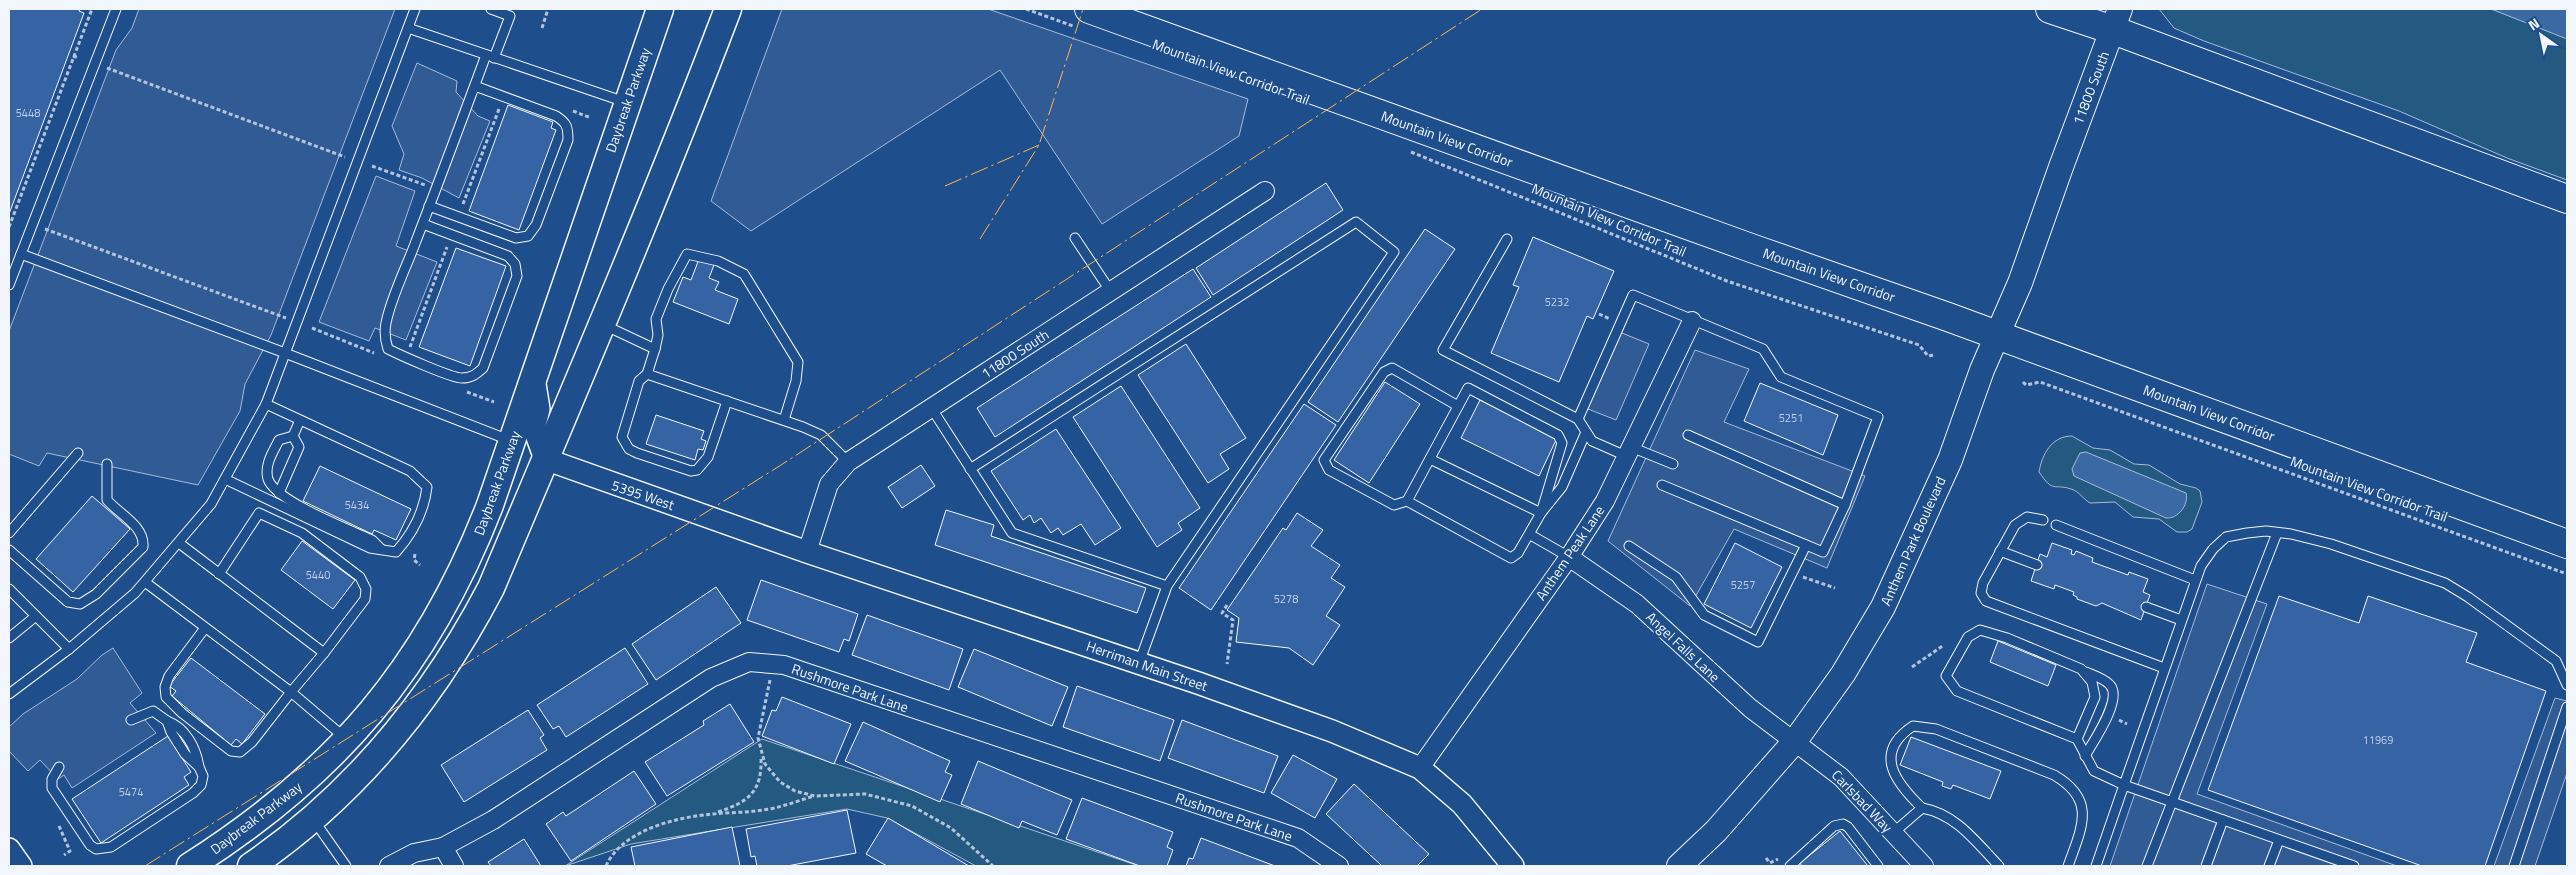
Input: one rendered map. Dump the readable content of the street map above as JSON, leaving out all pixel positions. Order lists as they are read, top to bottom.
{
  "streets": {
    "highway": ["Mountain View Corridor"],
    "main road": ["11800 South", "Daybreak Parkway", "Anthem Park Boulevard"],
    "street": [
      "5395 West",
      "Anthem Peak Lane",
      "Angel Falls Lane",
      "Herriman Main Street",
      "Rushmore Park Lane",
      "Carlsbad Way"
    ],
    "path": ["Mountain View Corridor Trail"]
  },
  "crossings": [
    ["11800 South", "Anthem Park Boulevard"],
    ["11800 South", "Herriman Main Street"],
    ["Mountain View Corridor", "Anthem Park Boulevard"],
    ["5395 West", "Herriman Main Street"],
    ["Anthem Park Boulevard", "Angel Falls Lane"],
    ["Anthem Park Boulevard", "Carlsbad Way"],
    ["Anthem Peak Lane", "Angel Falls Lane"],
    ["Anthem Peak Lane", "Herriman Main Street"],
    ["Angel Falls Lane", "Carlsbad Way"]
  ],
  "house_numbers": [
    "5448",
    "5232",
    "5251",
    "5434",
    "5440",
    "5257",
    "5278",
    "11969",
    "5474"
  ],
  "north": "top left"
}
